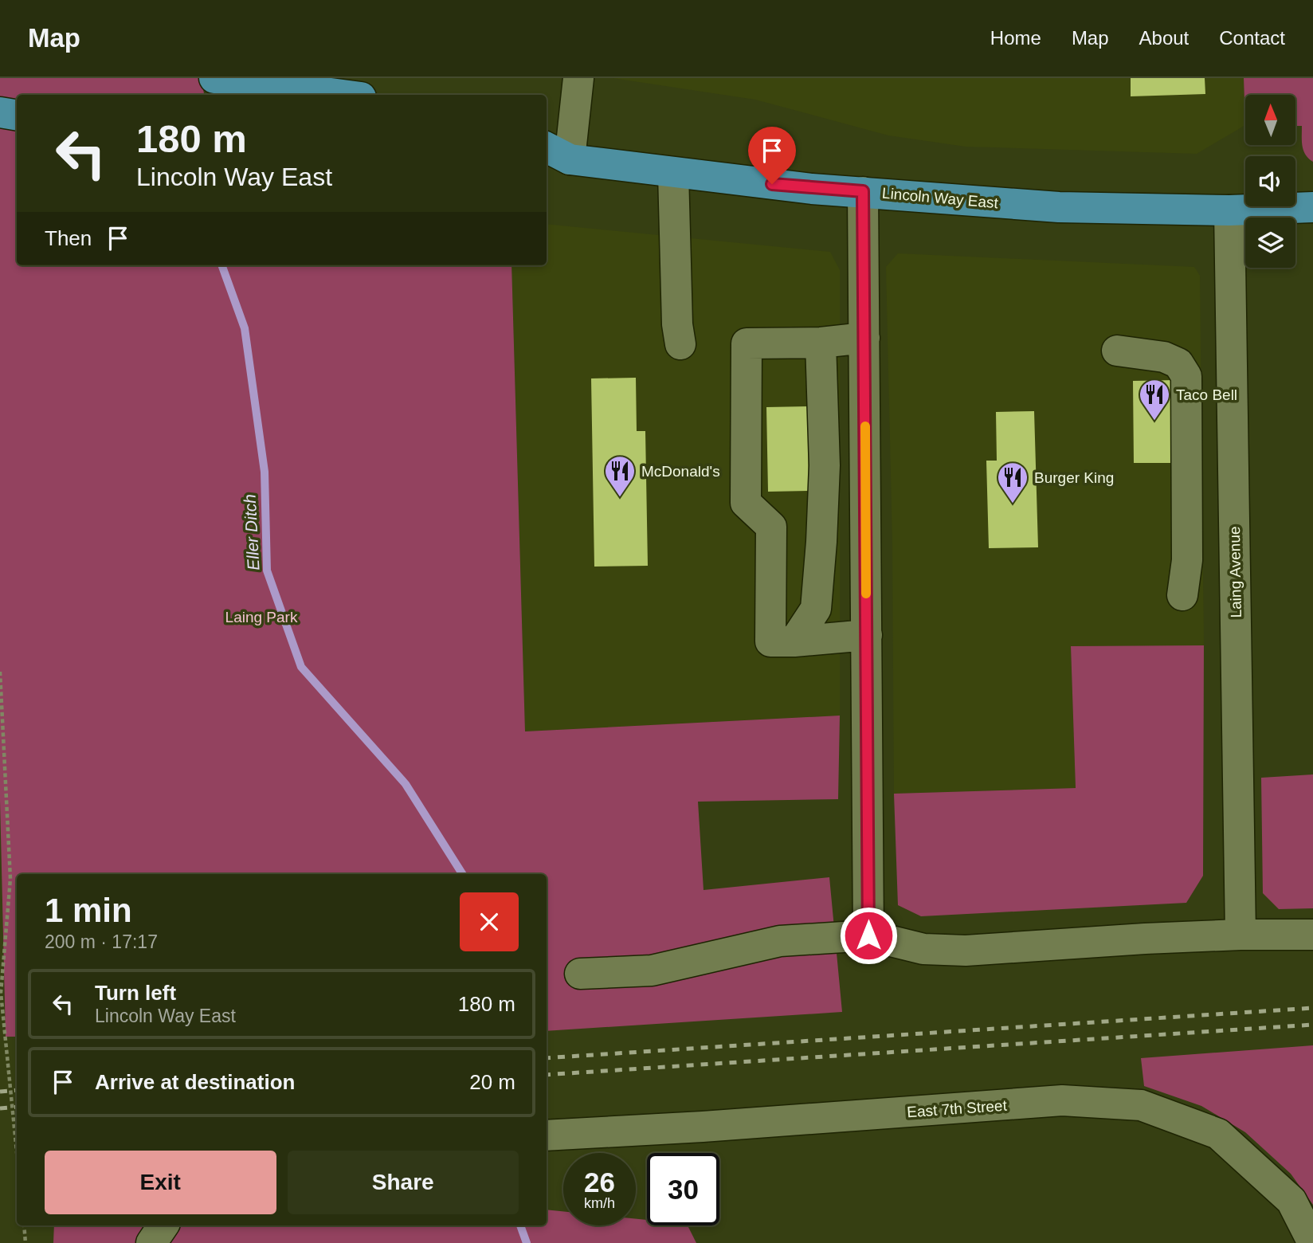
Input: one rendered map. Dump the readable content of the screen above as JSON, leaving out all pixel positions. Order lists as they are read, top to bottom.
{
  "streets": {
    "main road": ["Lincoln Way East"],
    "street": ["Laing Avenue", "East 7th Street"]
  },
  "crossings": [
    ["Lincoln Way East", "Laing Avenue"]
  ],
  "water": ["Eller Ditch"],
  "parks": ["Laing Park"],
  "places": {
    "restaurant": ["Taco Bell", "McDonald's", "Burger King"]
  },
  "north": "top",
  "page": {
    "header": "Map",
    "nav": [
      "Home",
      "Map",
      "About",
      "Contact"
    ],
    "turn": ["180 m", "Lincoln Way East"],
    "then": "Then",
    "heading": ["1 min", "200 m · 17:17"],
    "list": [
      {
        "name": "Turn left",
        "note": "Lincoln Way East",
        "value": "180 m"
      },
      {
        "name": "Arrive at destination",
        "value": "20 m"
      }
    ],
    "buttons": ["Exit", "Share"],
    "speed": "26 km/h",
    "limit": "30"
  }
}
